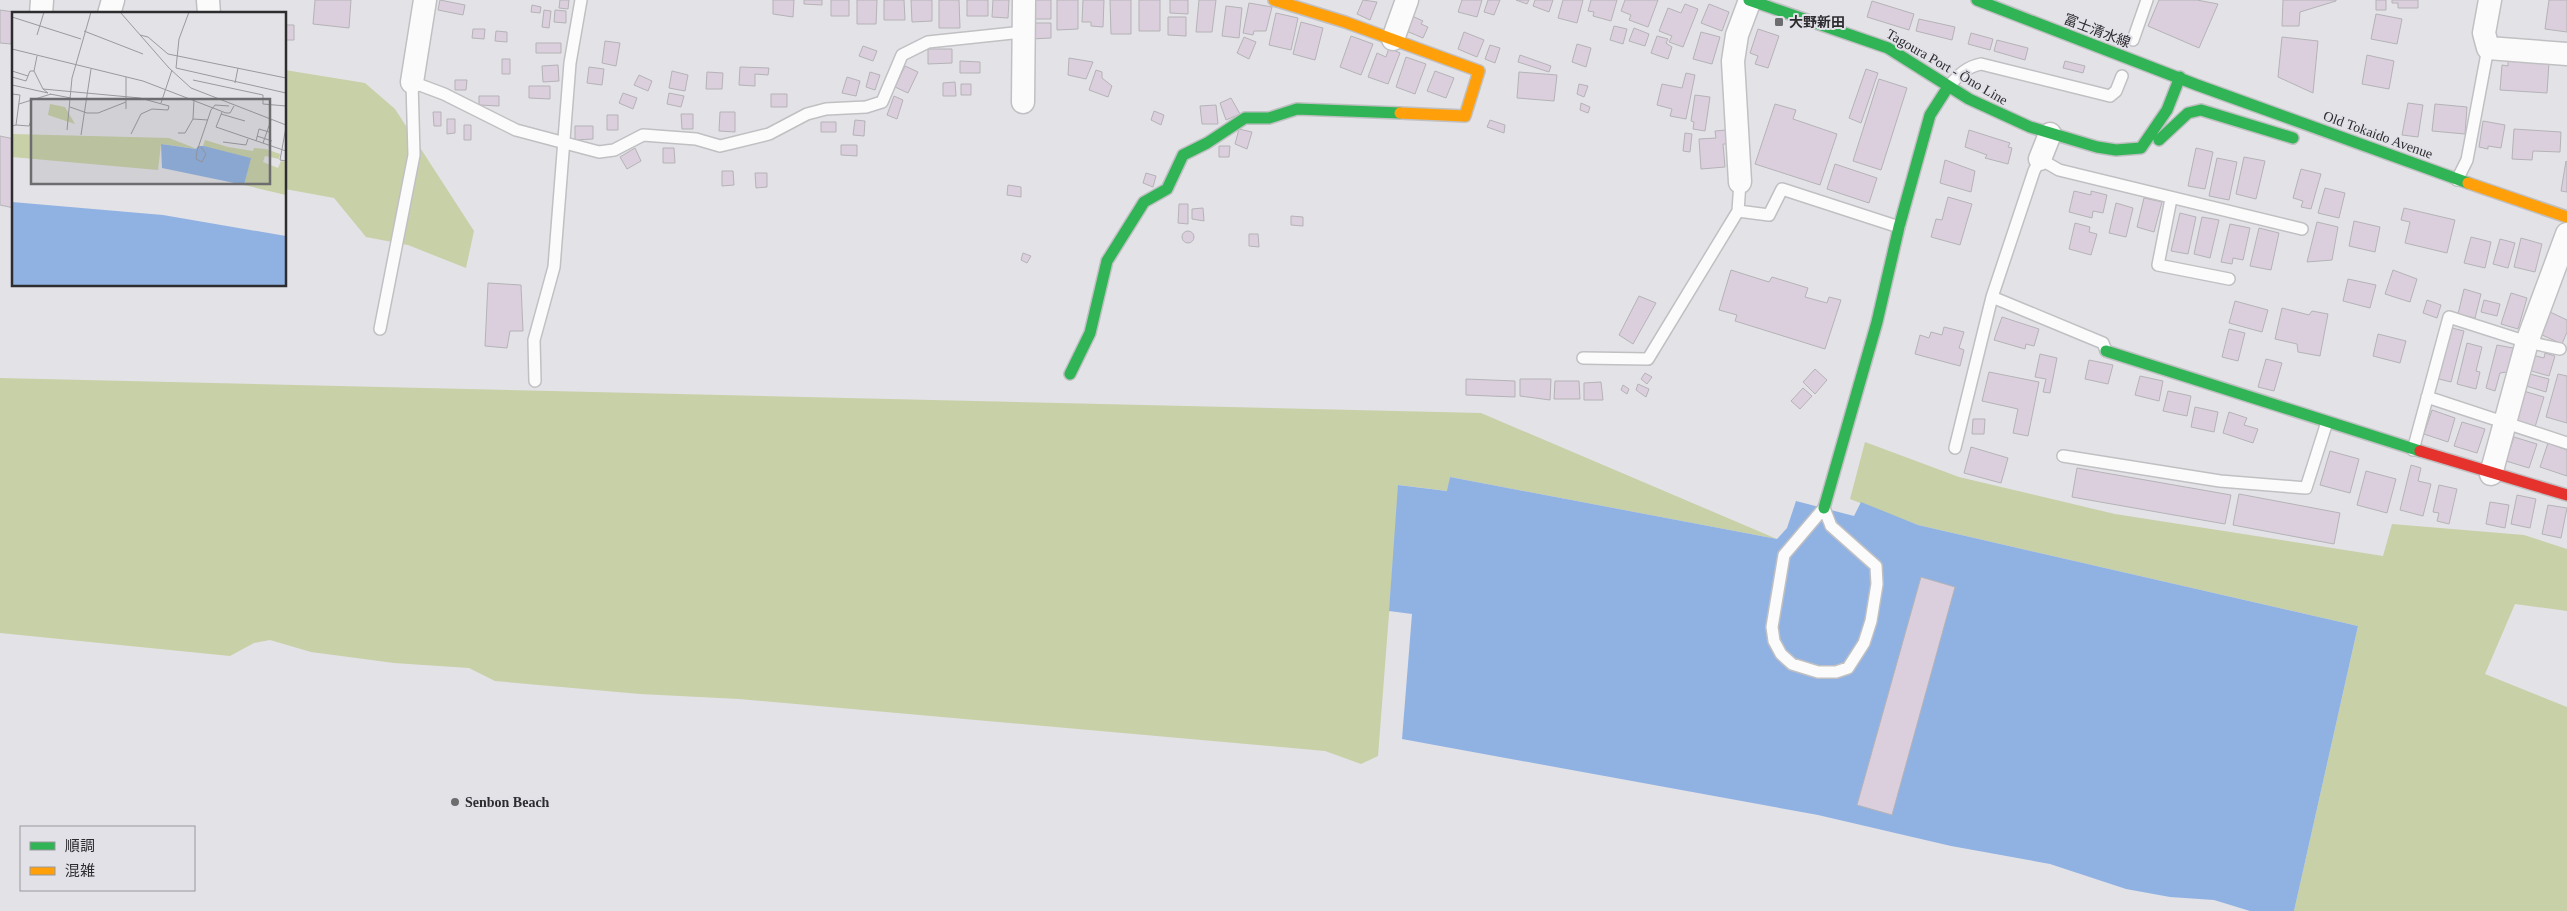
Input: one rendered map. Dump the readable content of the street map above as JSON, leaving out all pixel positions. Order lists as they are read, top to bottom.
{
  "streets": {
    "street": ["富士清水線", "Tagoura Port - Ōno Line", "Old Tokaido Avenue"]
  },
  "crossings": [
    ["富士清水線", "Old Tokaido Avenue"]
  ],
  "places": {
    "transit": ["大野新田"],
    "other": ["Senbon Beach"]
  },
  "legend": ["順調", "混雑"]
}
